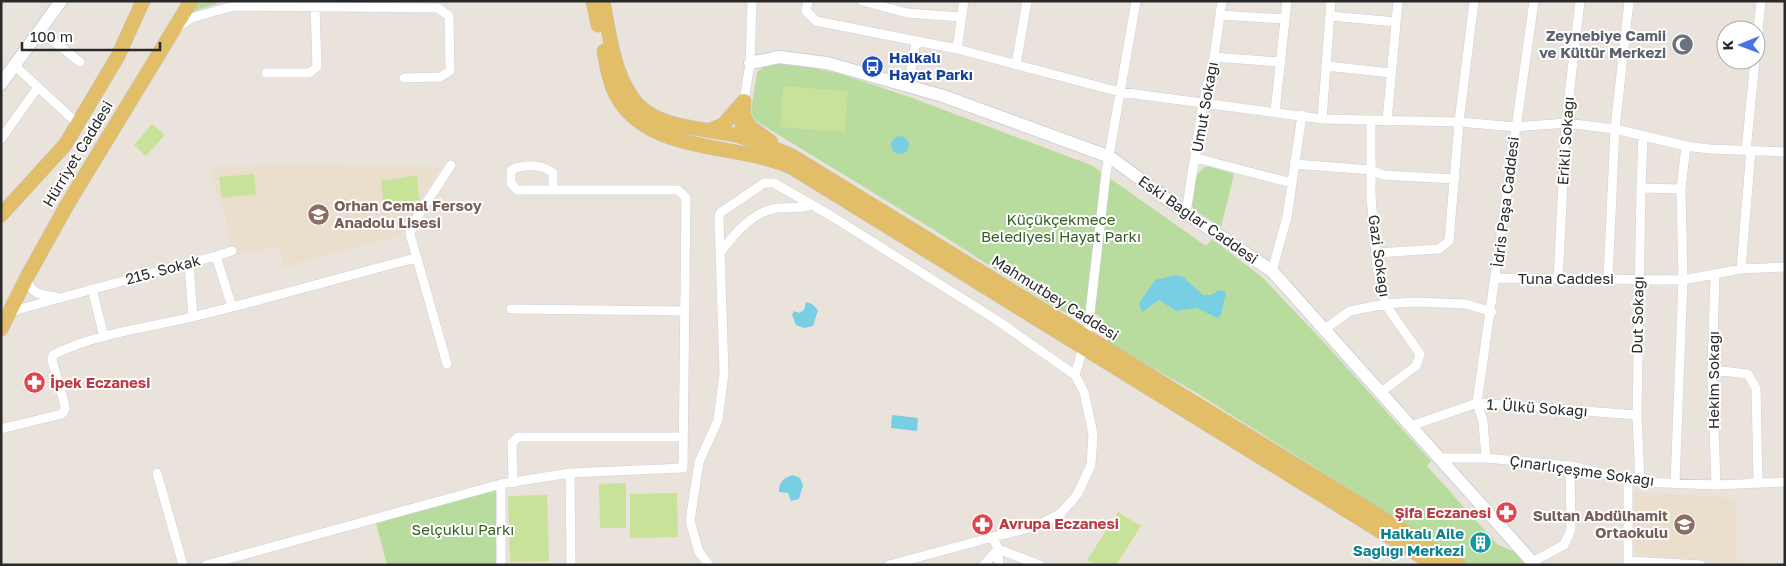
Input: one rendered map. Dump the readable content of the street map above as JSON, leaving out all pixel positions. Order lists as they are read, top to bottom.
{
  "streets": {
    "main road": ["Hürriyet Caddesi", "Eski Bağlar Caddesi", "Mahmutbey Caddesi"],
    "street": [
      "Umut Sokağı",
      "Erikli Sokağı",
      "İdris Paşa Caddesi",
      "Gazi Sokağı",
      "215. Sokak",
      "Tuna Caddesi",
      "Dut Sokağı",
      "Hekim Sokağı",
      "1. Ülkü Sokağı",
      "Çınarlıçeşme Sokağı"
    ]
  },
  "crossings": [
    ["Umut Sokağı", "Eski Bağlar Caddesi"],
    ["Erikli Sokağı", "Tuna Caddesi"],
    ["Hürriyet Caddesi", "215. Sokak"],
    ["İdris Paşa Caddesi", "Tuna Caddesi"],
    ["İdris Paşa Caddesi", "1. Ülkü Sokağı"],
    ["Eski Bağlar Caddesi", "Gazi Sokağı"],
    ["Eski Bağlar Caddesi", "1. Ülkü Sokağı"],
    ["Eski Bağlar Caddesi", "Çınarlıçeşme Sokağı"],
    ["Tuna Caddesi", "Dut Sokağı"],
    ["Tuna Caddesi", "Hekim Sokağı"],
    ["Dut Sokağı", "1. Ülkü Sokağı"],
    ["Dut Sokağı", "Çınarlıçeşme Sokağı"],
    ["Hekim Sokağı", "Çınarlıçeşme Sokağı"]
  ],
  "parks": ["Küçükçekmece Belediyesi Hayat Parkı", "Selçuklu Parkı"],
  "places": {
    "mosque": ["Zeynebiye Camii ve Kültür Merkezi"],
    "bus stop": ["Halkalı Hayat Parkı"],
    "school or university": ["Orhan Cemal Fersoy Anadolu Lisesi", "Sultan Abdülhamit Ortaokulu"],
    "pharmacy": ["İpek Eczanesi", "Şifa Eczanesi", "Avrupa Eczanesi"],
    "building": ["Halkalı Aile Sağlığı Merkezi"]
  },
  "scale_bar": "100 m",
  "north": "left"
}
